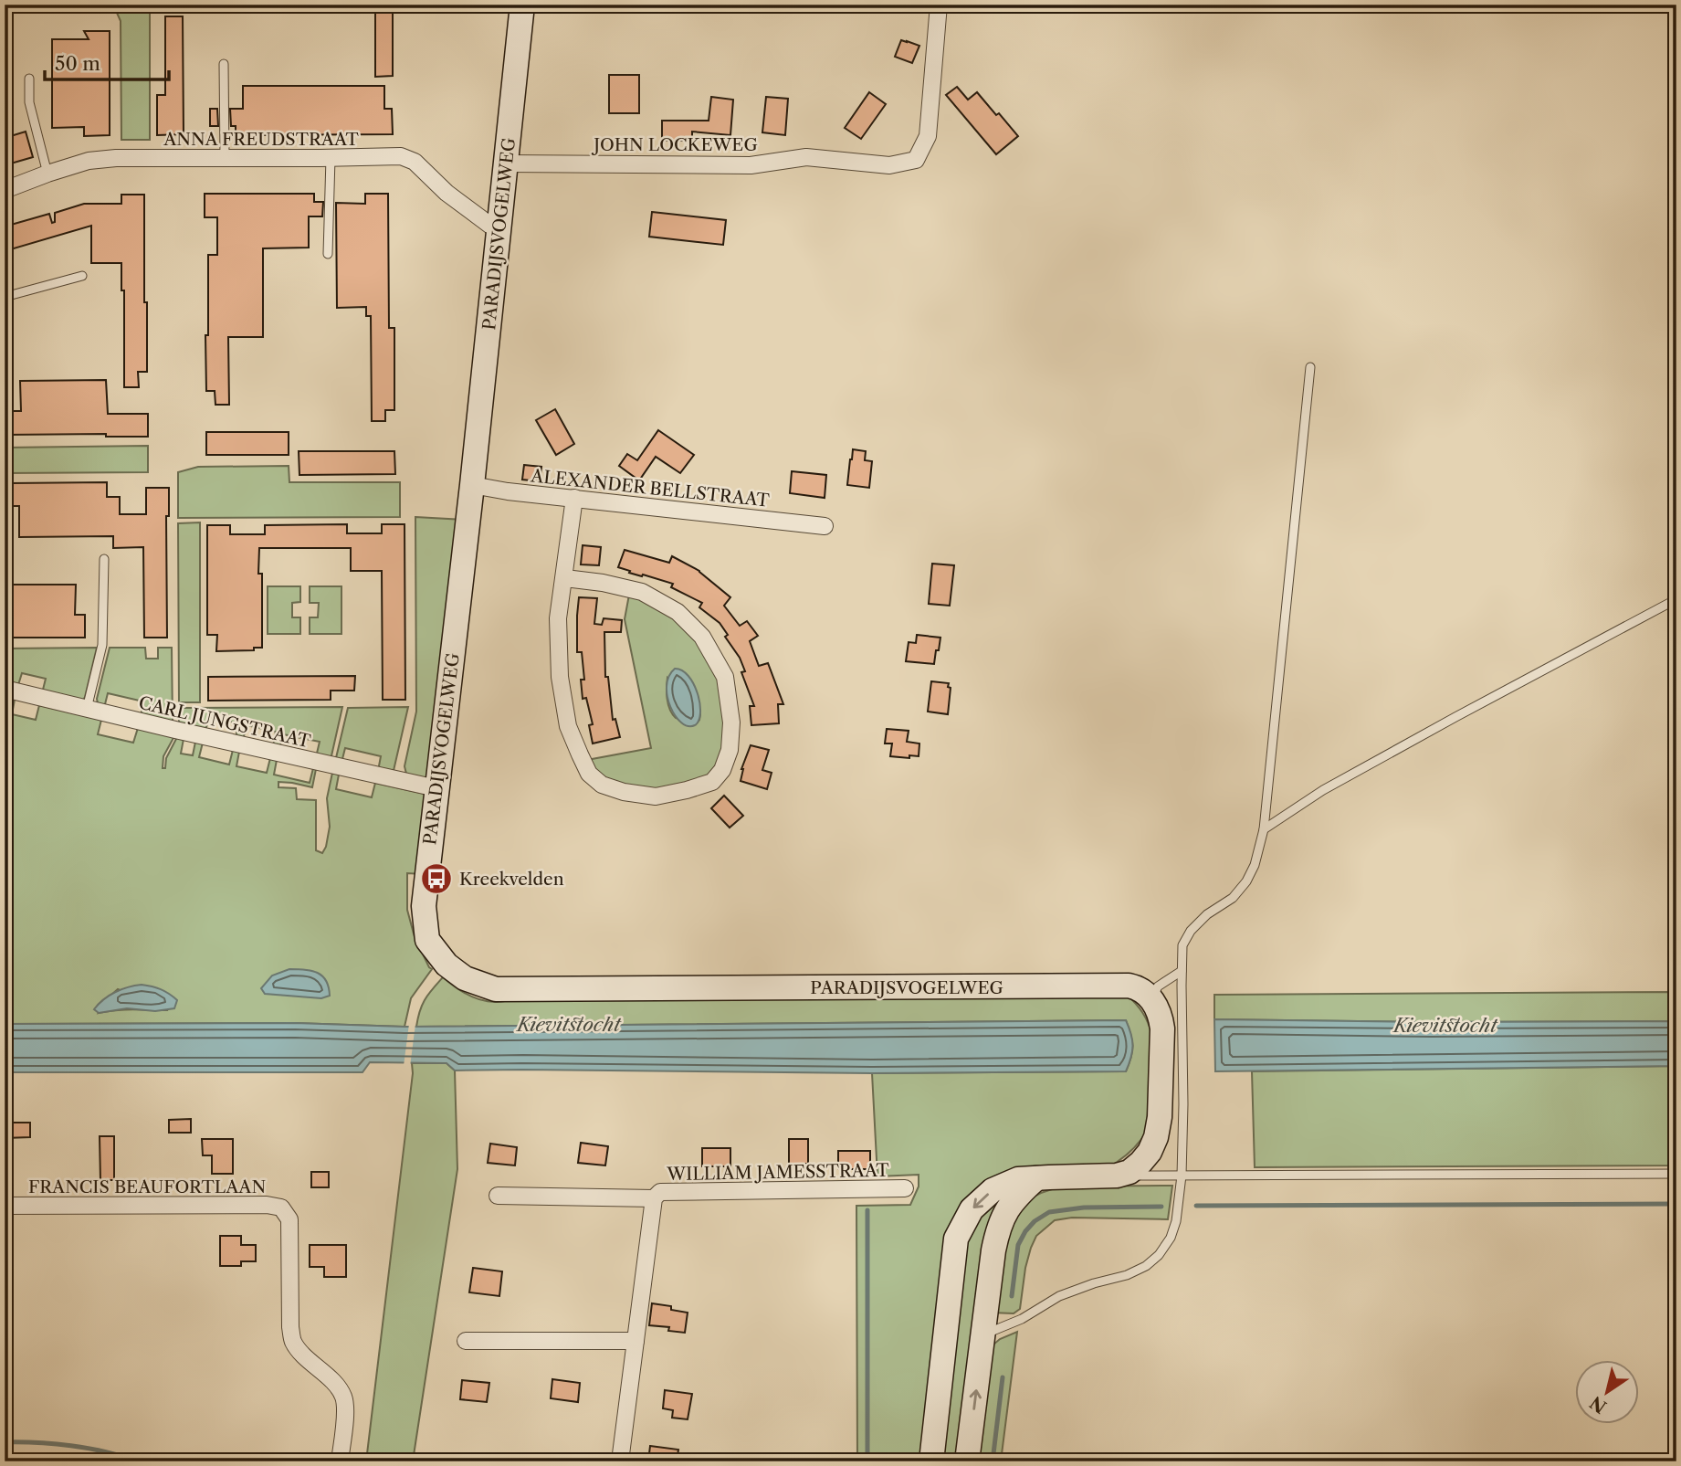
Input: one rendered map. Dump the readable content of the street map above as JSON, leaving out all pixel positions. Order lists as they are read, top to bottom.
{
  "streets": {
    "street": [
      "ANNA FREUDSTRAAT",
      "JOHN LOCKEWEG",
      "PARADIJSVOGELWEG",
      "ALEXANDER BELLSTRAAT",
      "CARL JUNGSTRAAT",
      "WILLIAM JAMESSTRAAT",
      "FRANCIS BEAUFORTLAAN"
    ]
  },
  "crossings": [
    ["ANNA FREUDSTRAAT", "PARADIJSVOGELWEG"],
    ["JOHN LOCKEWEG", "PARADIJSVOGELWEG"],
    ["PARADIJSVOGELWEG", "ALEXANDER BELLSTRAAT"],
    ["PARADIJSVOGELWEG", "CARL JUNGSTRAAT"]
  ],
  "water": ["Kievitstocht"],
  "places": {
    "bus stop": ["Kreekvelden"]
  },
  "scale_bar": "50 m",
  "north": "bottom left"
}
